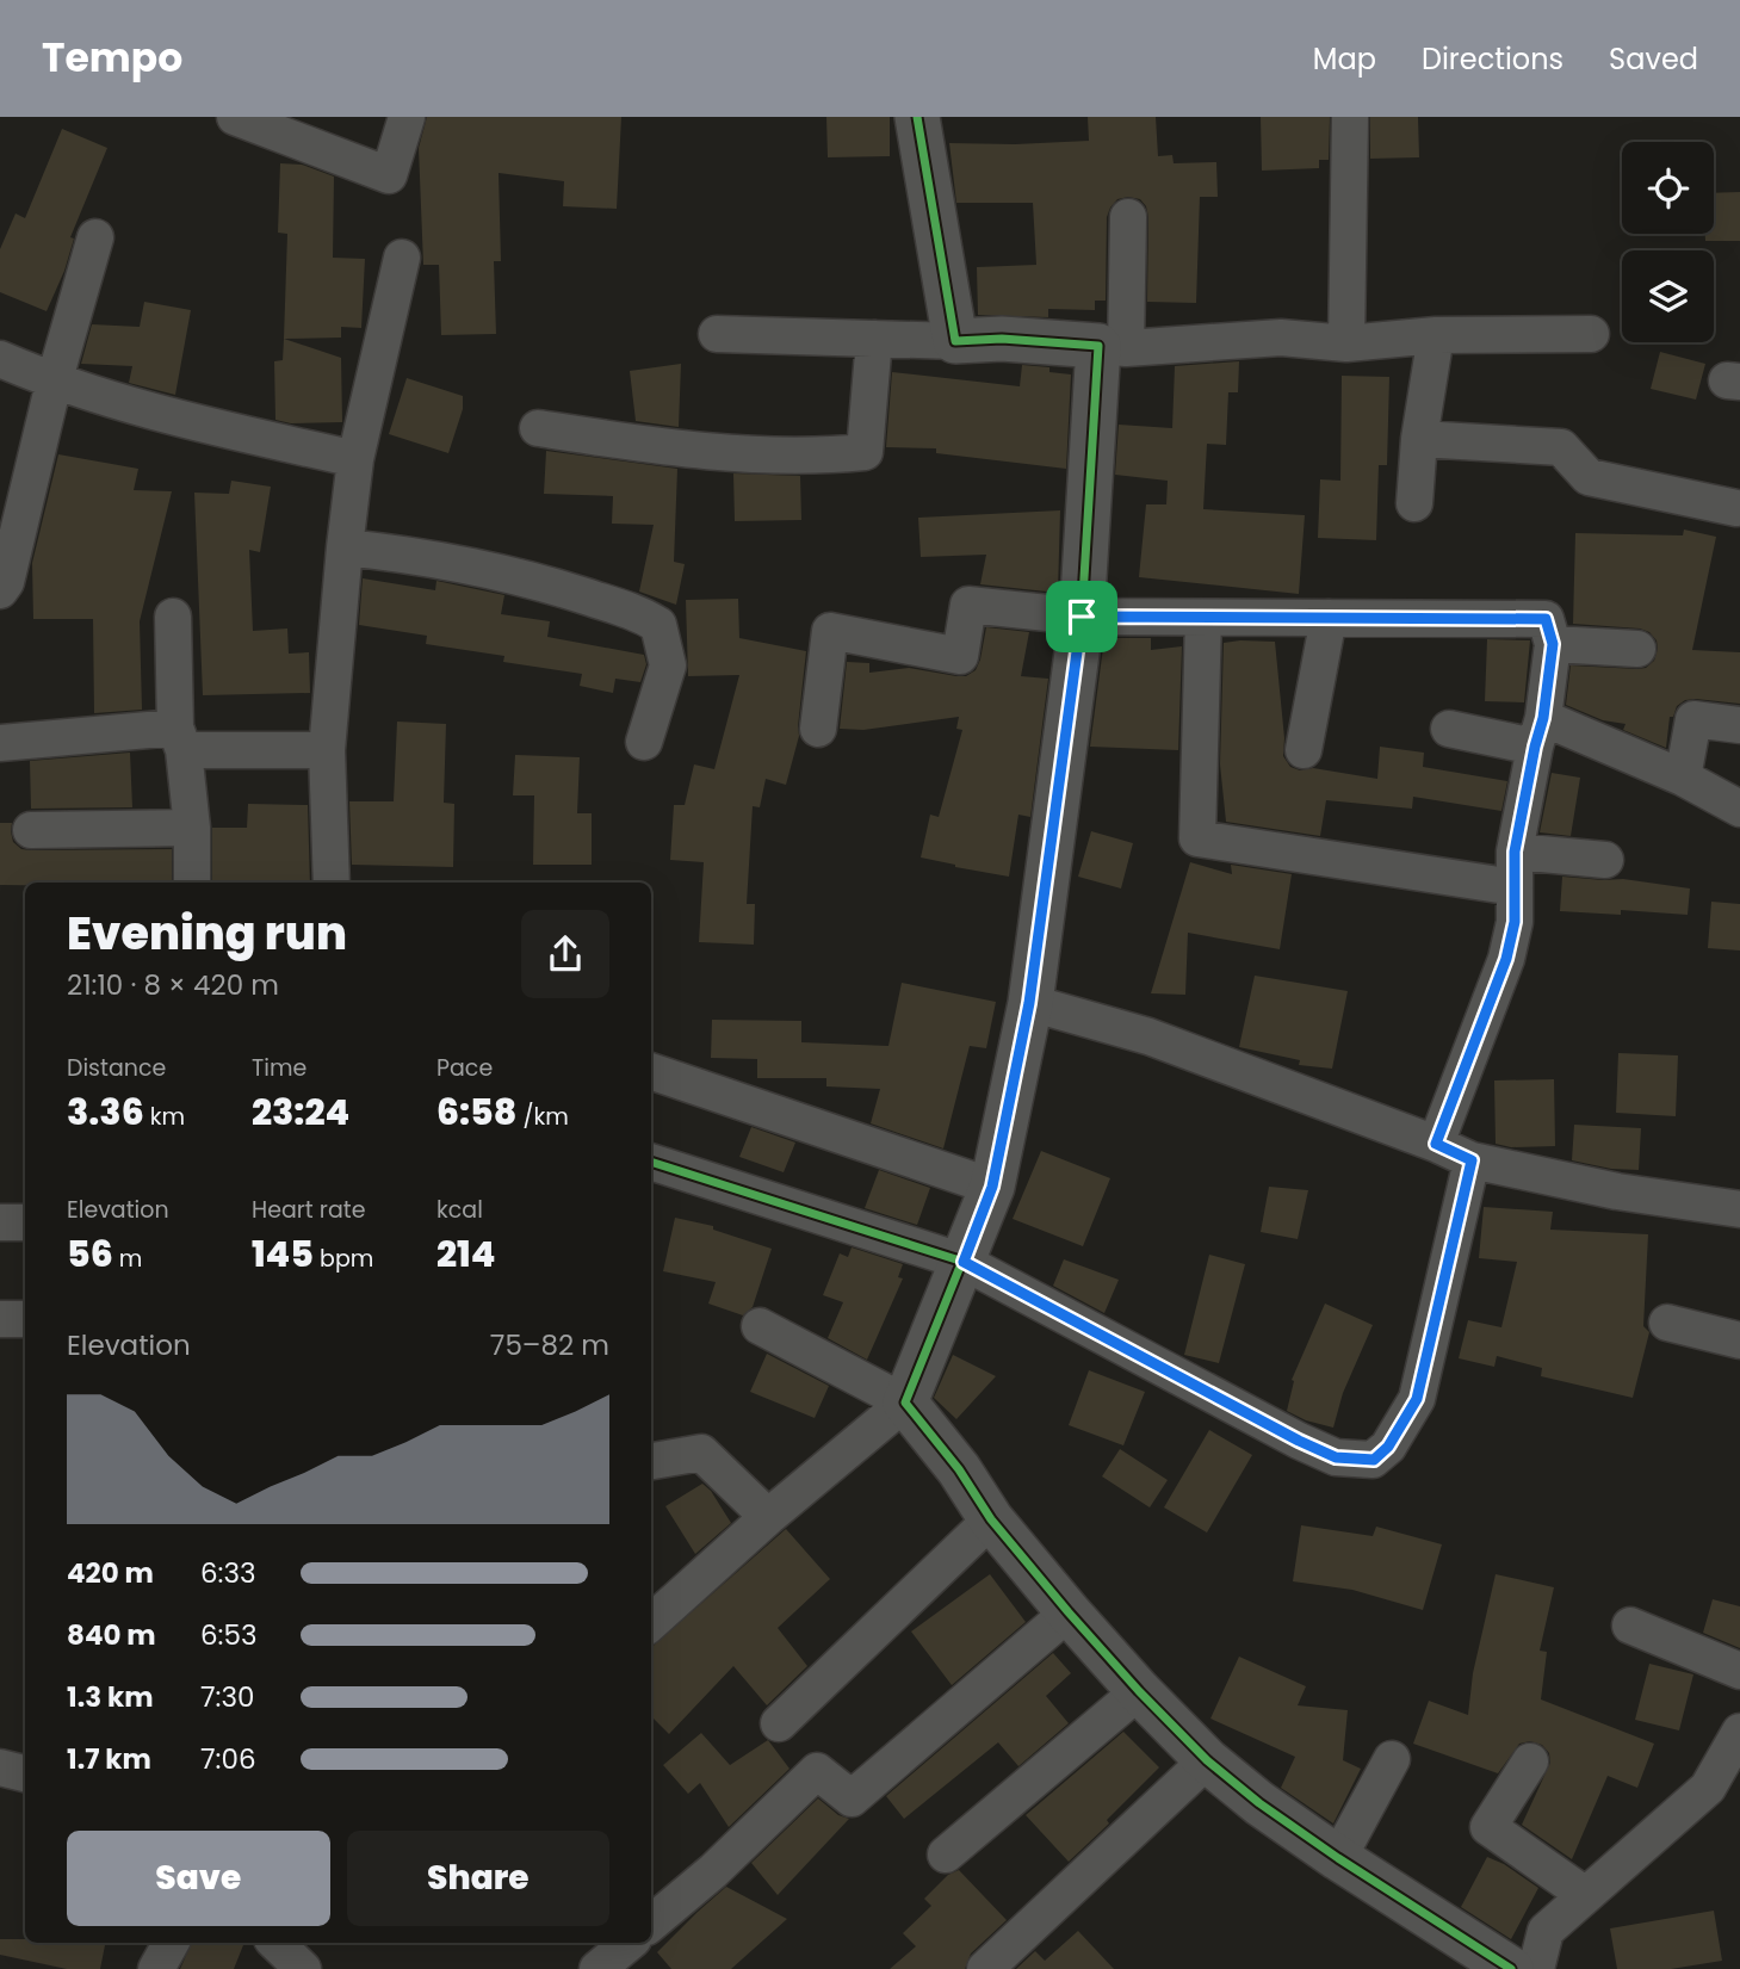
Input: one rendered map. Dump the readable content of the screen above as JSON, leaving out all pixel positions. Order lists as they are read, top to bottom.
{
  "page": {
    "header": "Tempo",
    "nav": ["Map", "Directions", "Saved"],
    "heading": ["Evening run", "21:10 · 8 × 420 m"],
    "stats": [
      ["Distance", "3.36 km"],
      ["Time", "23:24"],
      ["Pace", "6:58 /km"],
      ["Elevation", "56 m"],
      ["Heart rate", "145 bpm"],
      ["kcal", "214"]
    ],
    "chart": ["Elevation", "75–82 m"],
    "list": [
      {
        "name": "420 m",
        "note": "6:33"
      },
      {
        "name": "840 m",
        "note": "6:53"
      },
      {
        "name": "1.3 km",
        "note": "7:30"
      },
      {
        "name": "1.7 km",
        "note": "7:06"
      }
    ],
    "buttons": ["Save", "Share"]
  }
}
